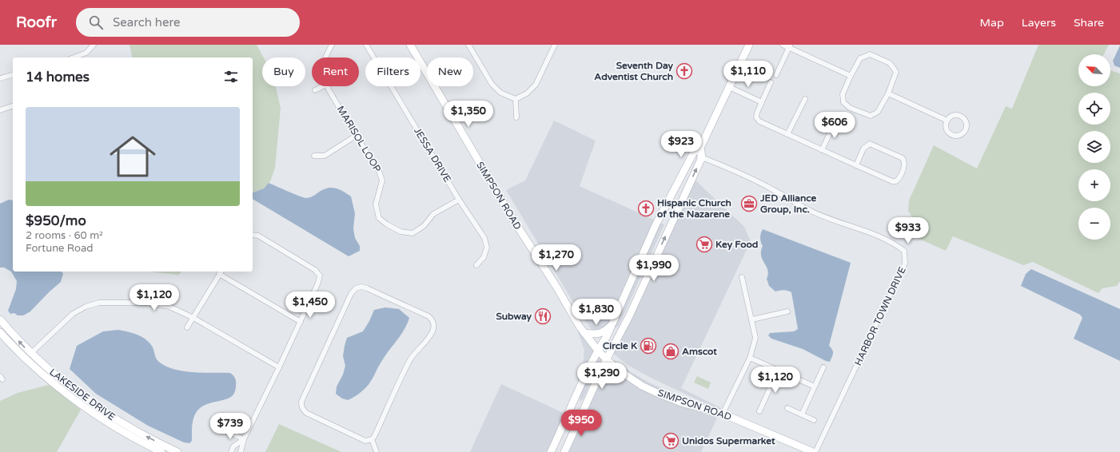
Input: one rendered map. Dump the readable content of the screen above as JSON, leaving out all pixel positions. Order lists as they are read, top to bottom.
{
  "streets": {
    "street": [
      "MARISOL LOOP",
      "JESSA DRIVE",
      "SIMPSON ROAD",
      "HARBOR TOWN DRIVE",
      "LAKESIDE DRIVE"
    ]
  },
  "crossings": [
    ["MARISOL LOOP", "JESSA DRIVE"]
  ],
  "places": {
    "church": ["Seventh Day Adventist Church", "Hispanic Church of the Nazarene"],
    "office": ["JED Alliance Group, Inc."],
    "supermarket": ["Key Food", "Unidos Supermarket"],
    "restaurant": ["Subway"],
    "fuel station": ["Circle K"],
    "shop": ["Amscot"]
  },
  "north": "top left",
  "page": {
    "header": "Roofr",
    "search": "Search here",
    "nav": ["Map", "Layers", "Share"],
    "map_buttons": ["+", "−"],
    "chip": [
      "Buy",
      "Rent",
      "Filters",
      "New"
    ],
    "heading": "14 homes",
    "price": [
      "$1,110",
      "$1,350",
      "$606",
      "$923",
      "$933",
      "$1,270",
      "$1,990",
      "$1,120",
      "$1,450",
      "$1,830",
      "$1,290",
      "$1,120",
      "$950",
      "$739"
    ],
    "list": [
      {
        "name": "$950/mo",
        "note": "2 rooms · 60 m² · Fortune Road"
      }
    ]
  }
}
